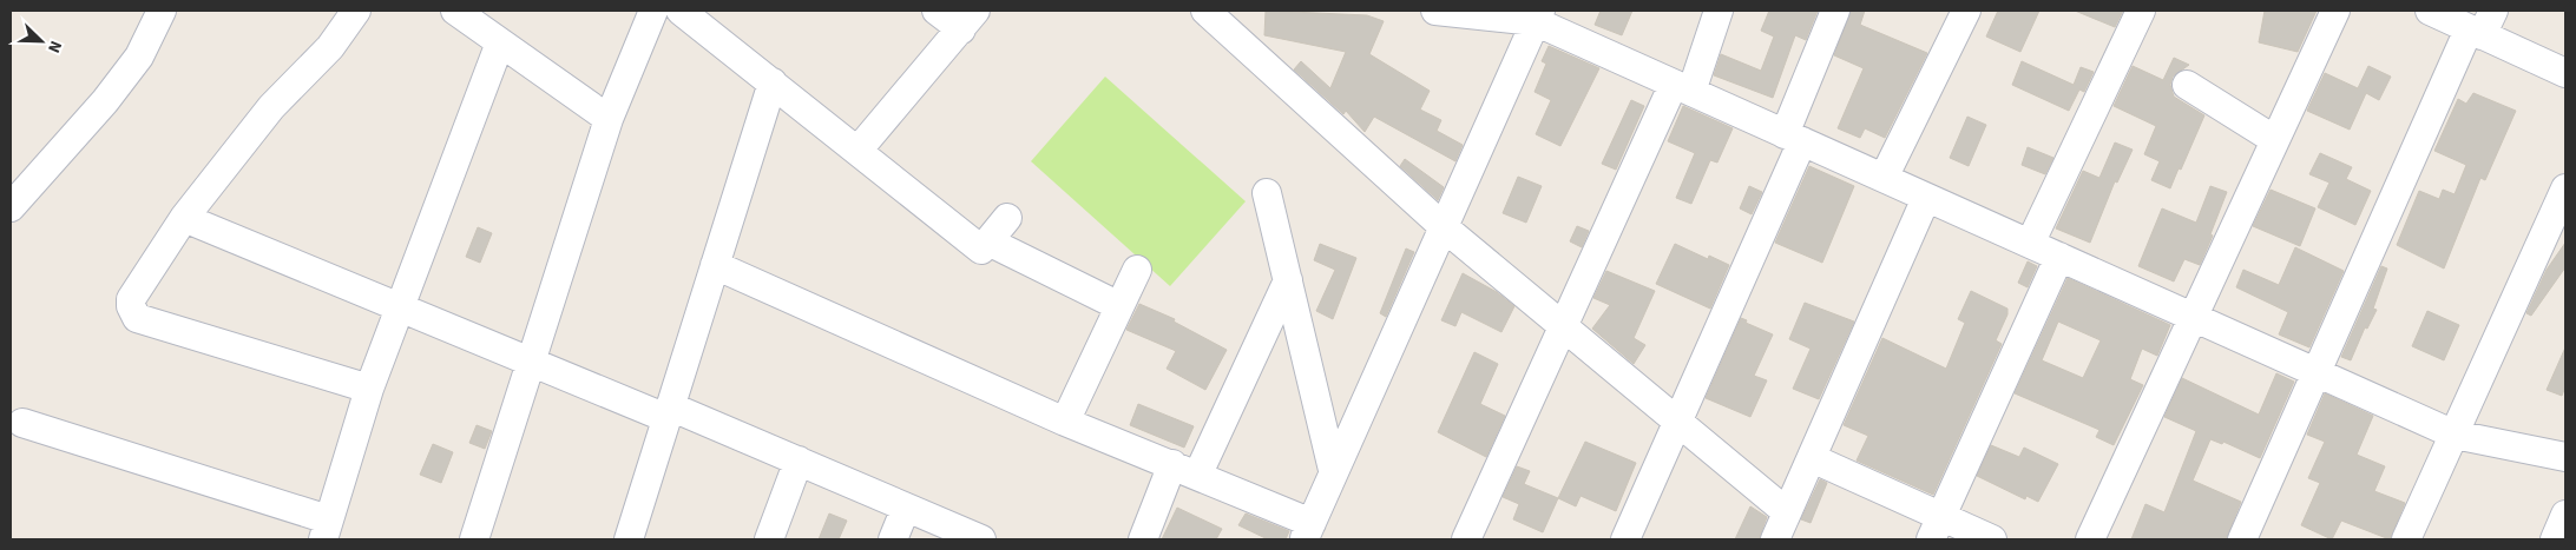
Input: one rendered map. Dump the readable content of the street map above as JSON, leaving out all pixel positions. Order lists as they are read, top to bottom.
{
  "north": "bottom right"
}
